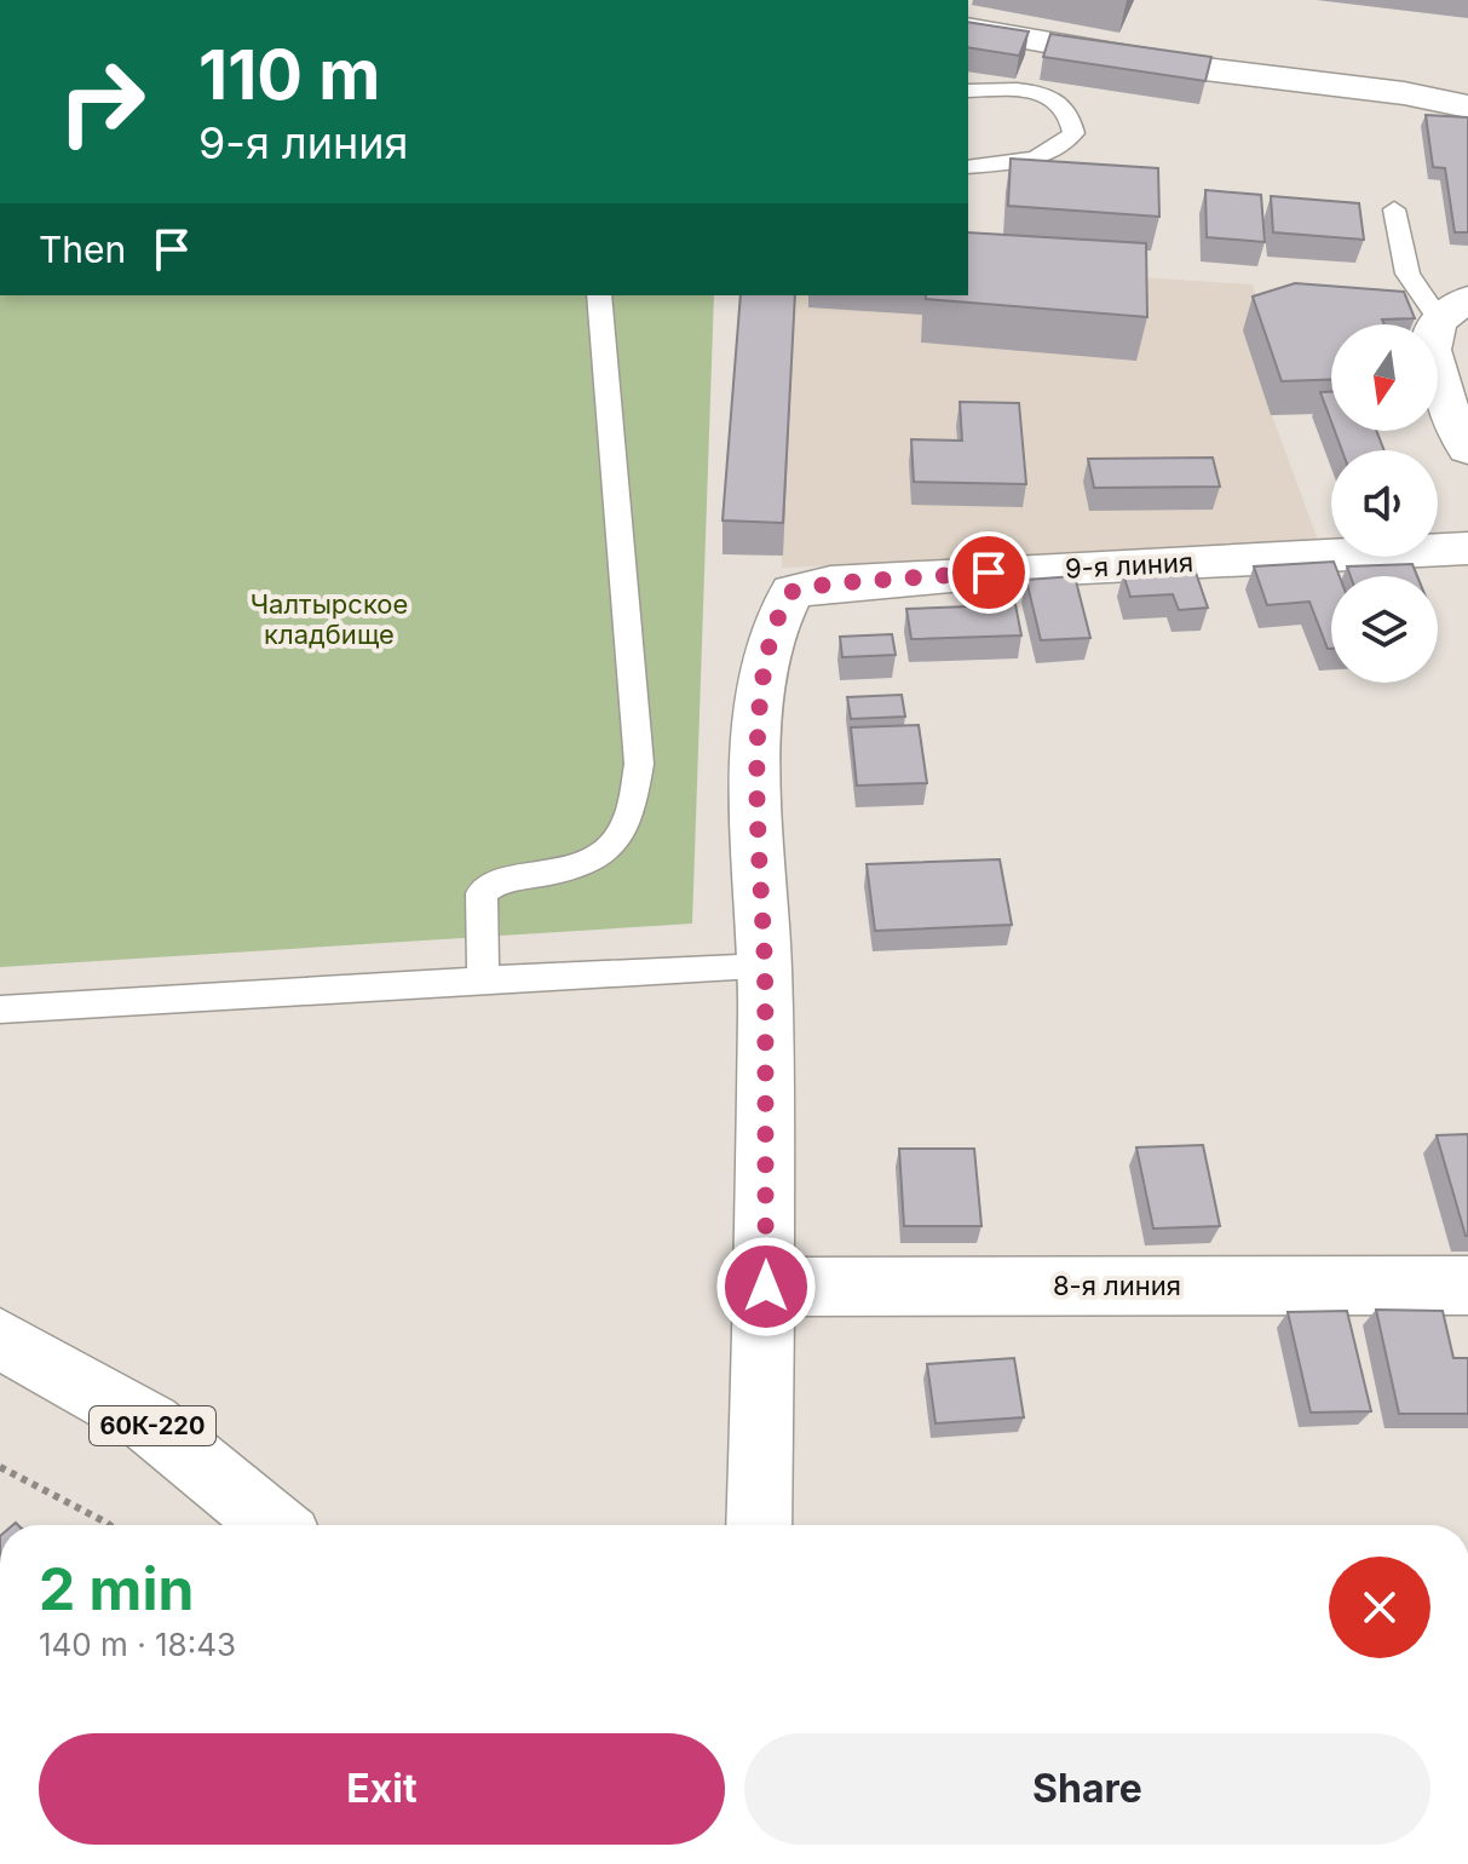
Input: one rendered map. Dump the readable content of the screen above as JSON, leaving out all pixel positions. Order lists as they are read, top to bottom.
{
  "streets": {
    "street": ["9-я линия", "8-я линия", "60К-220"]
  },
  "parks": ["Чалтырское кладбище"],
  "north": "bottom",
  "page": {
    "turn": ["110 m", "9-я линия"],
    "then": "Then",
    "heading": ["2 min", "140 m · 18:43"],
    "buttons": ["Exit", "Share"]
  }
}
